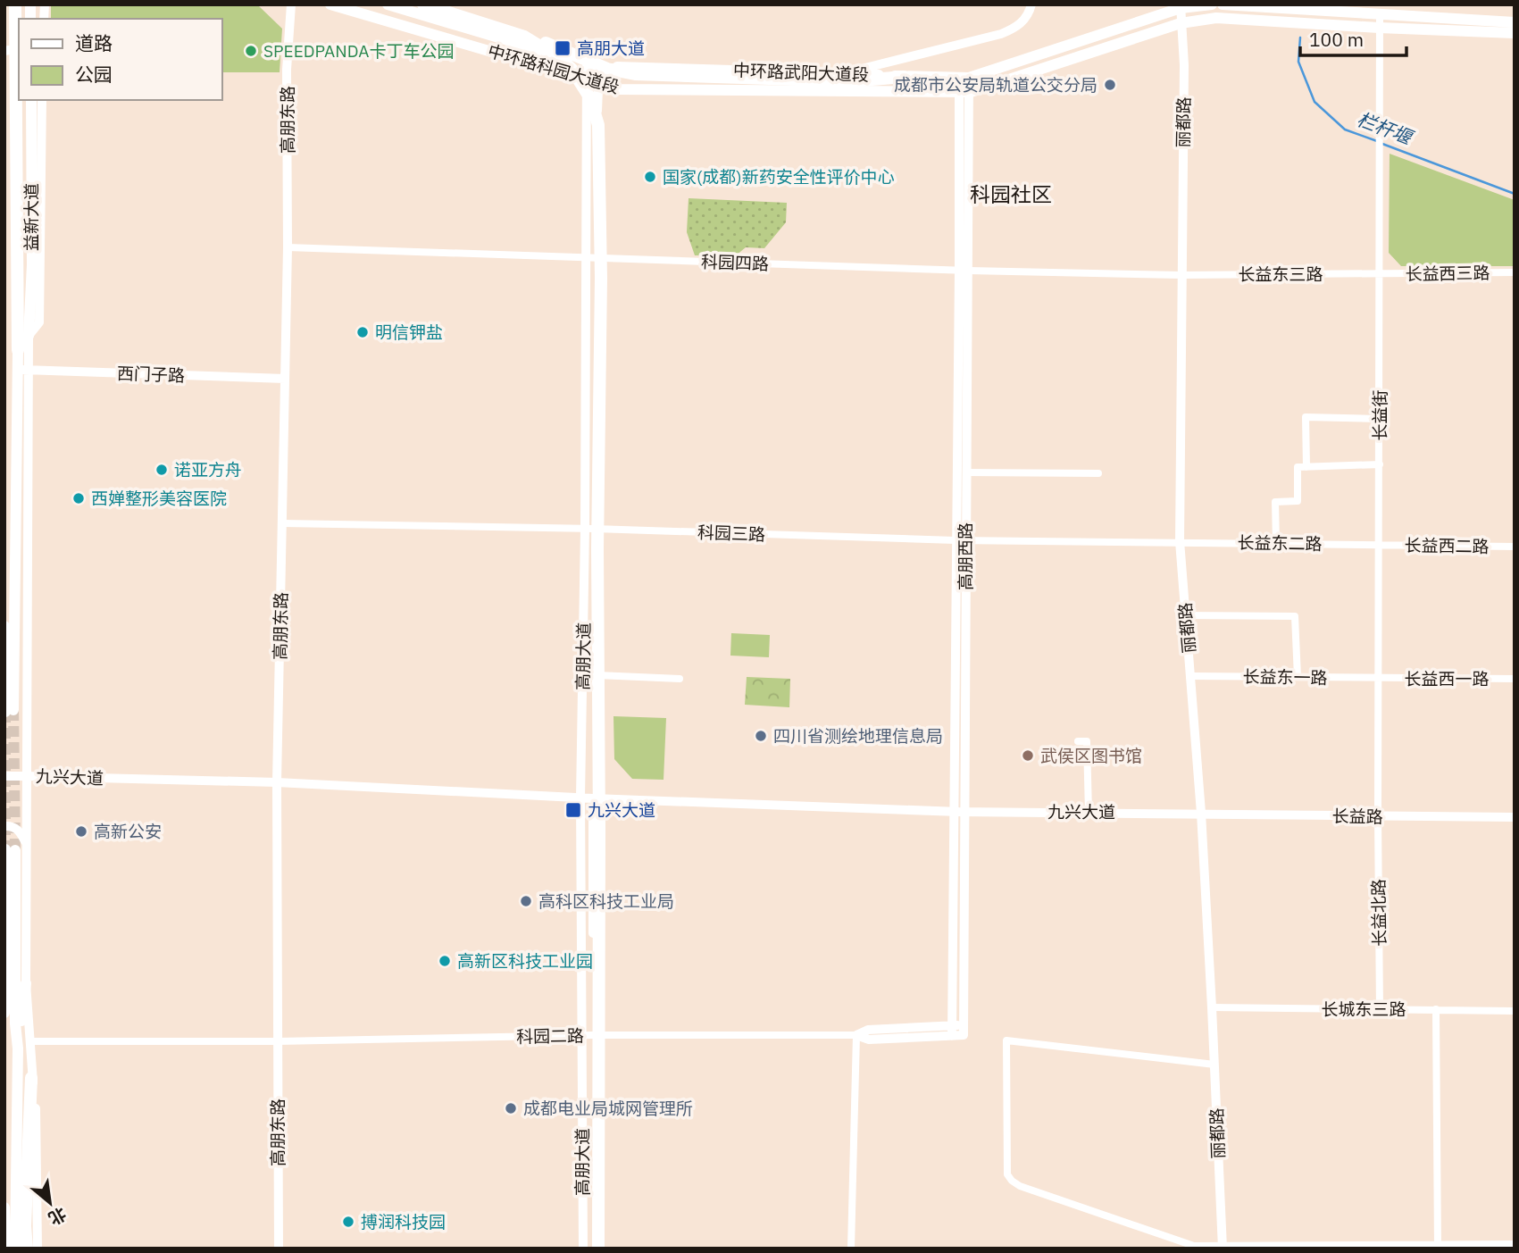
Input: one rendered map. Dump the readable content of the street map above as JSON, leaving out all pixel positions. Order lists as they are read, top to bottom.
{
  "streets": {
    "main road": [
      "中环路科园大道段",
      "中环路武阳大道段",
      "益新大道",
      "高朋大道",
      "九兴大道",
      "长益路"
    ],
    "street": [
      "高朋东路",
      "丽都路",
      "科园四路",
      "长益西三路",
      "长益东三路",
      "西门子路",
      "长益街",
      "科园三路",
      "长益东二路",
      "长益西二路",
      "高朋西路",
      "长益东一路",
      "长益西一路",
      "长益北路",
      "长城东三路",
      "科园二路"
    ]
  },
  "crossings": [
    ["中环路科园大道段", "高朋西路"],
    ["中环路科园大道段", "高朋大道"],
    ["中环路武阳大道段", "高朋大道"],
    ["高朋东路", "科园四路"],
    ["高朋东路", "西门子路"],
    ["高朋东路", "科园三路"],
    ["高朋东路", "九兴大道"],
    ["高朋东路", "科园二路"],
    ["丽都路", "科园四路"],
    ["丽都路", "长益东三路"],
    ["丽都路", "科园三路"],
    ["丽都路", "长益东二路"],
    ["丽都路", "长益东一路"],
    ["丽都路", "九兴大道"],
    ["丽都路", "长益路"],
    ["丽都路", "长城东三路"],
    ["科园四路", "长益东三路"],
    ["科园四路", "高朋西路"],
    ["科园四路", "高朋大道"],
    ["长益西三路", "长益东三路"],
    ["长益西三路", "长益街"],
    ["长益东三路", "长益街"],
    ["长益街", "长益东二路"],
    ["长益街", "长益西二路"],
    ["长益街", "长益东一路"],
    ["长益街", "长益西一路"],
    ["长益街", "长益路"],
    ["长益街", "长益北路"],
    ["科园三路", "长益东二路"],
    ["科园三路", "高朋西路"],
    ["科园三路", "高朋大道"],
    ["长益东二路", "长益西二路"],
    ["高朋西路", "九兴大道"],
    ["高朋大道", "九兴大道"],
    ["高朋大道", "科园二路"],
    ["长益东一路", "长益西一路"],
    ["九兴大道", "长益路"],
    ["长益路", "长益北路"],
    ["长益北路", "长城东三路"]
  ],
  "districts": ["科园社区"],
  "water": ["栏杆堰"],
  "places": {
    "transit": ["高朋大道", "九兴大道"],
    "other": [
      "SPEEDPANDA卡丁车公园",
      "成都市公安局轨道公交分局",
      "国家(成都)新药安全性评价中心",
      "明信钾盐",
      "诺亚方舟",
      "西婵整形美容医院",
      "四川省测绘地理信息局",
      "武侯区图书馆",
      "高新公安",
      "高科区科技工业局",
      "高新区科技工业园",
      "成都电业局城网管理所",
      "搏润科技园"
    ]
  },
  "legend": ["道路", "公园"],
  "scale_bar": "100 m",
  "north": "bottom right"
}
